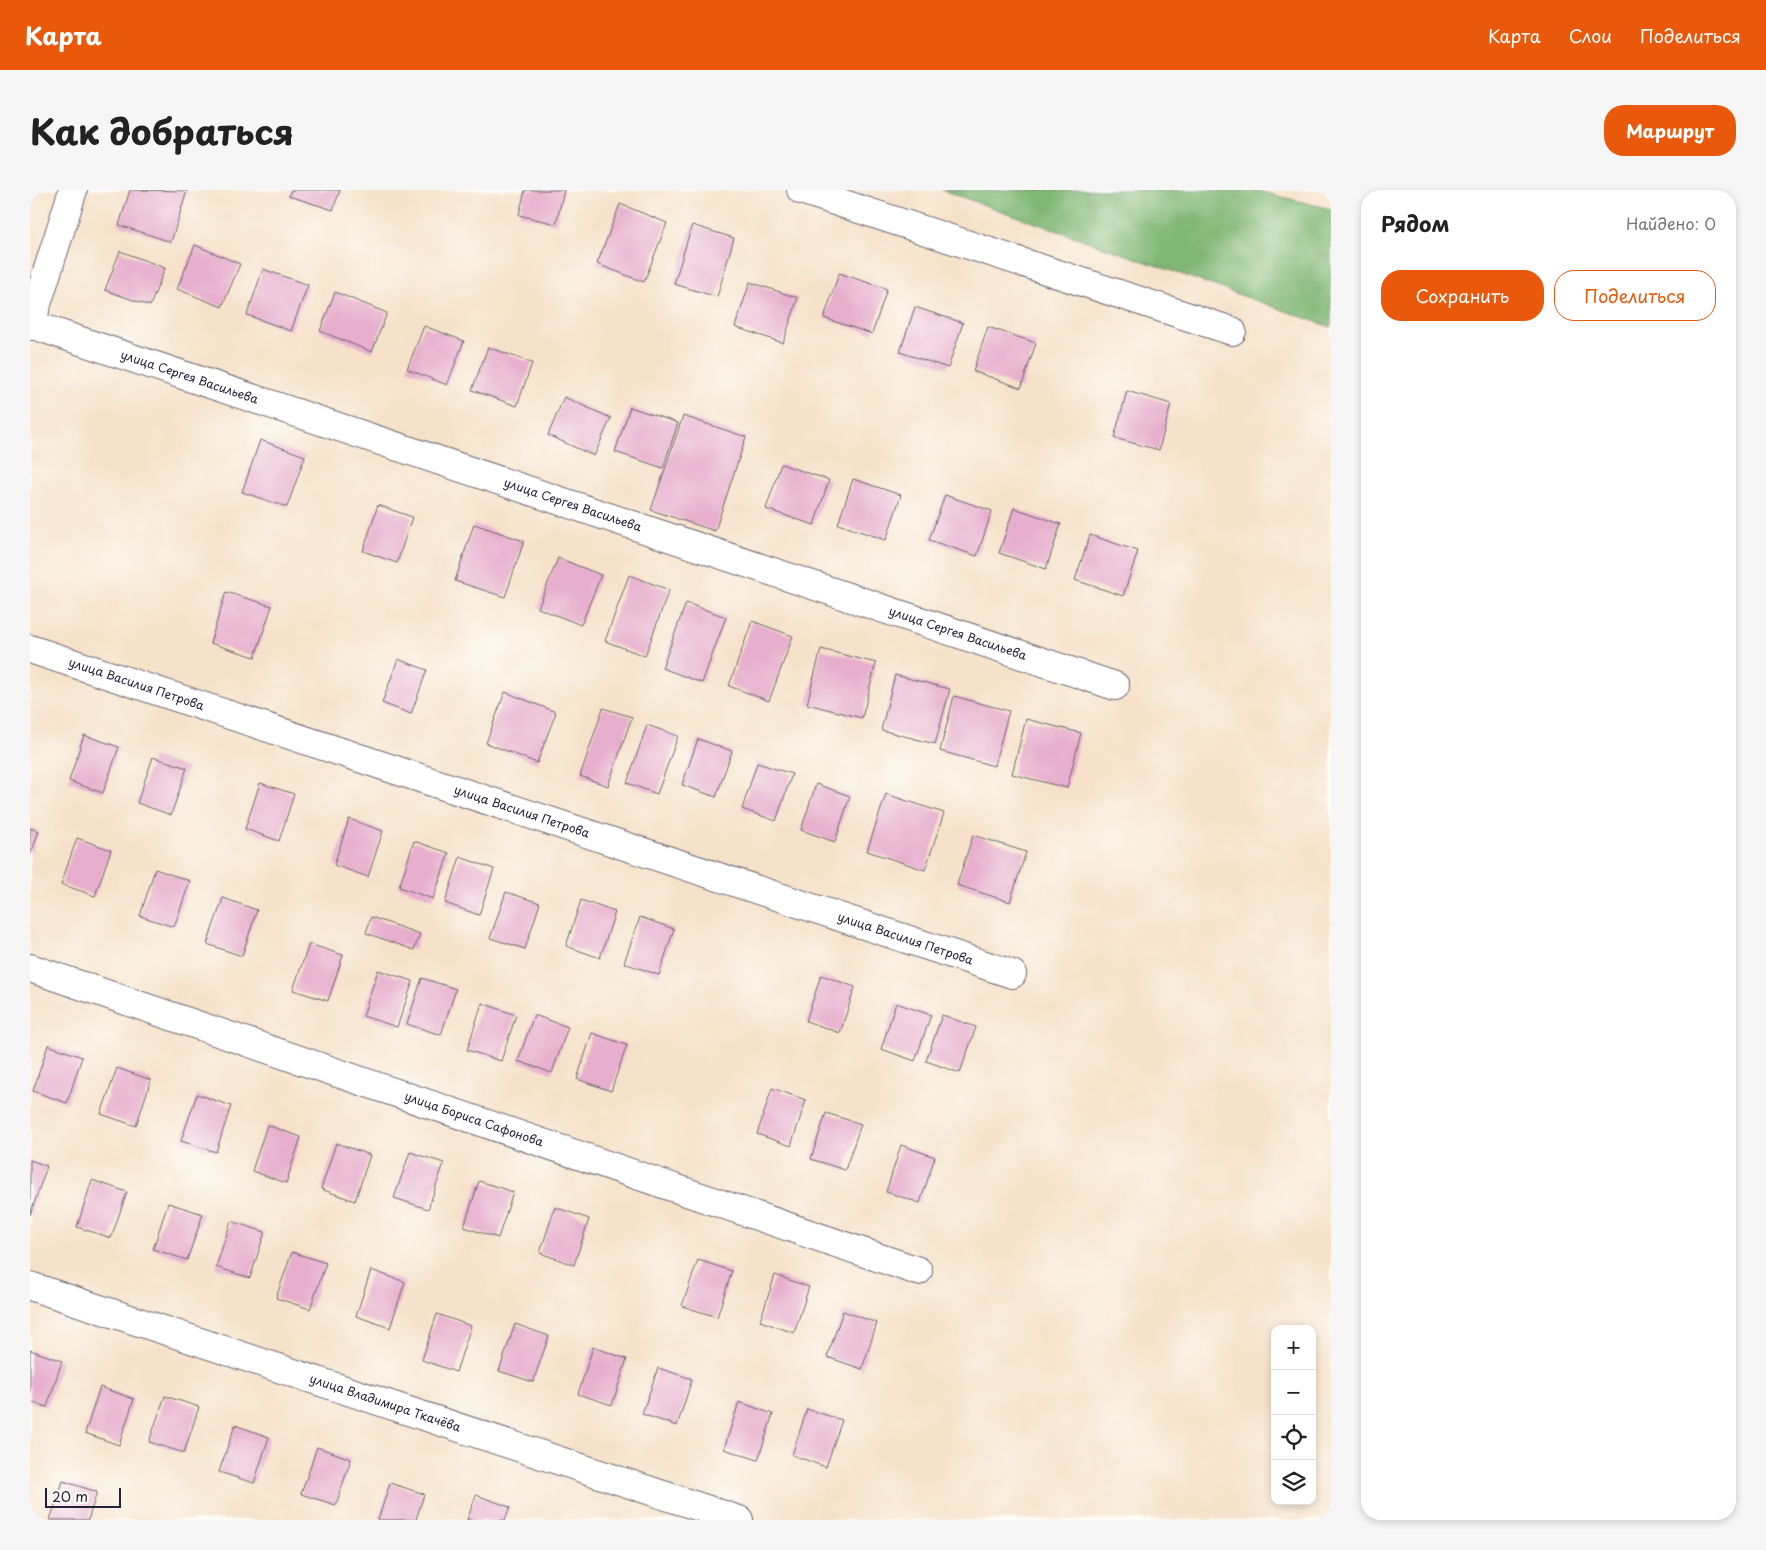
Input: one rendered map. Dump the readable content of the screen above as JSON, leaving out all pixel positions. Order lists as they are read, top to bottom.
{
  "streets": {
    "street": [
      "улица Сергея Васильева",
      "улица Василия Петрова",
      "улица Бориса Сафонова",
      "улица Владимира Ткачёва"
    ]
  },
  "scale_bar": "20 m",
  "page": {
    "header": "Карта",
    "nav": ["Карта", "Слои", "Поделиться"],
    "title": "Как добраться",
    "buttons": [
      "Маршрут",
      ["Сохранить", "Поделиться"]
    ],
    "heading": ["Рядом", "Найдено: 0"],
    "map_buttons": ["+", "−"],
    "scale": "20 m"
  }
}
